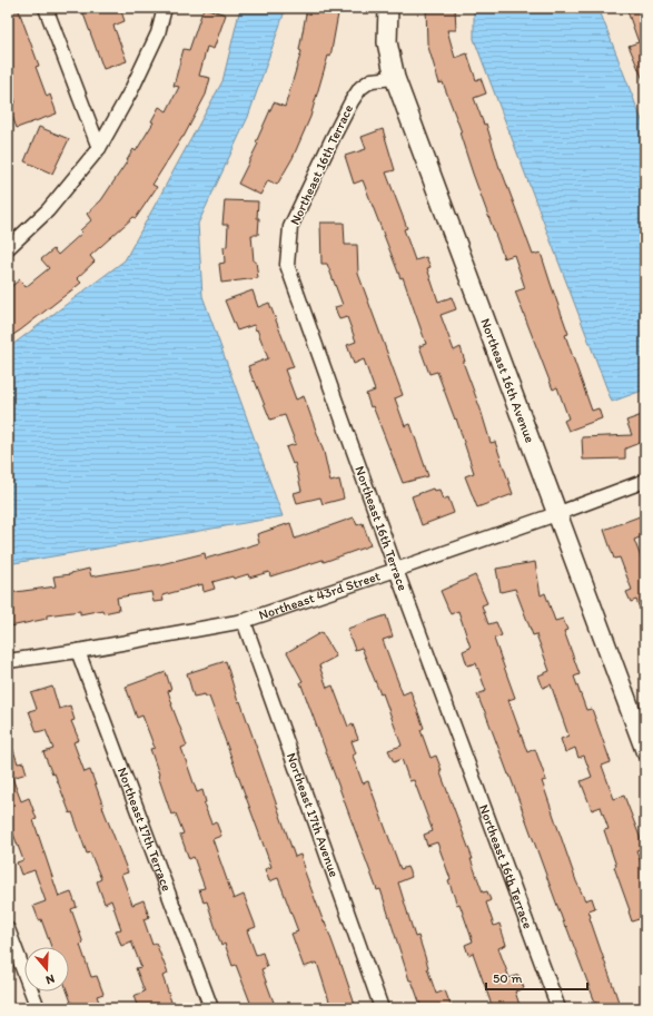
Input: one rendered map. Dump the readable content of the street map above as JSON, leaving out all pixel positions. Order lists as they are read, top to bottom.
{
  "streets": {
    "street": [
      "Northeast 16th Terrace",
      "Northeast 16th Avenue",
      "Northeast 43rd Street",
      "Northeast 17th Avenue",
      "Northeast 17th Terrace"
    ]
  },
  "crossings": [
    ["Northeast 16th Terrace", "Northeast 16th Avenue"],
    ["Northeast 16th Terrace", "Northeast 43rd Street"],
    ["Northeast 16th Avenue", "Northeast 43rd Street"],
    ["Northeast 43rd Street", "Northeast 17th Avenue"],
    ["Northeast 43rd Street", "Northeast 17th Terrace"]
  ],
  "scale_bar": "50 m",
  "north": "bottom"
}
